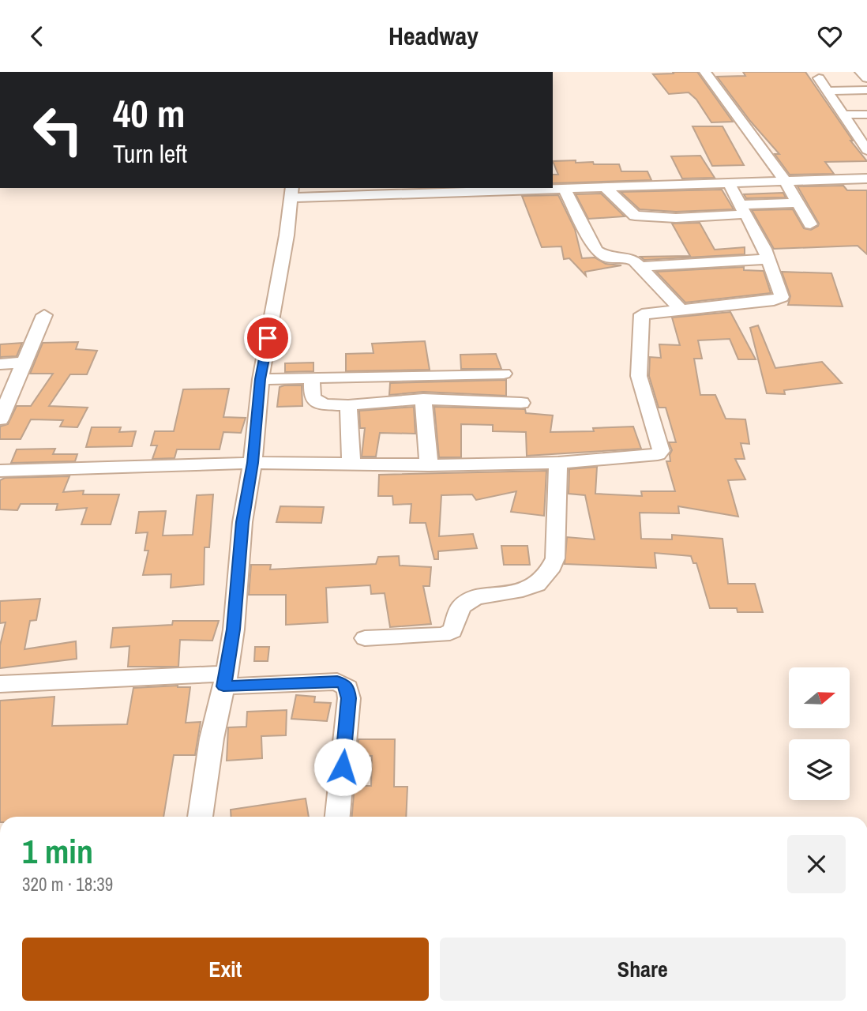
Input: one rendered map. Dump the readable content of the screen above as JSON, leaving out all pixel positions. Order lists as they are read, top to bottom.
{
  "north": "right",
  "page": {
    "header": "Headway",
    "turn": ["40 m", "Turn left"],
    "heading": ["1 min", "320 m · 18:39"],
    "buttons": ["Exit", "Share"]
  }
}
